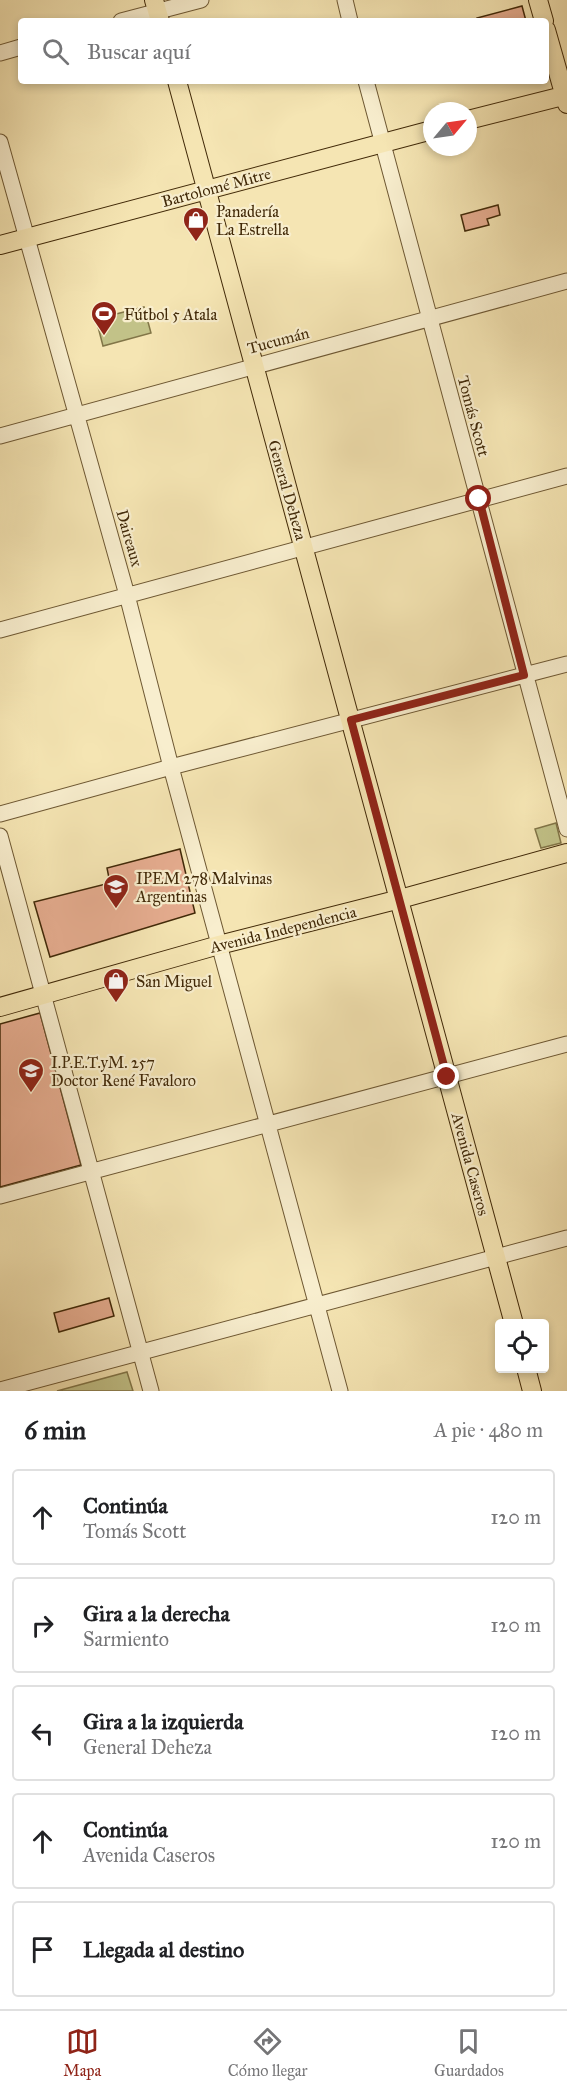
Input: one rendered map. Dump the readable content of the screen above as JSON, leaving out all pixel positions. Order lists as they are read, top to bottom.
{
  "streets": {
    "main road": [
      "Bartolomé Mitre",
      "General Deheza",
      "Avenida Independencia",
      "Avenida Caseros"
    ],
    "street": ["Tucumán", "Tomás Scott", "Daireaux"]
  },
  "crossings": [
    ["Bartolomé Mitre", "Tomás Scott"],
    ["Bartolomé Mitre", "General Deheza"],
    ["Bartolomé Mitre", "Daireaux"],
    ["Tucumán", "Tomás Scott"],
    ["Tucumán", "General Deheza"],
    ["Tucumán", "Daireaux"],
    ["General Deheza", "Avenida Independencia"],
    ["General Deheza", "Avenida Caseros"],
    ["Daireaux", "Avenida Independencia"],
    ["Avenida Independencia", "Avenida Caseros"]
  ],
  "places": {
    "shop": ["Panadería La Estrella", "San Miguel"],
    "sports": ["Fútbol 5 Atala"],
    "school or university": ["IPEM 278 Malvinas Argentinas", "I.P.E.T.yM. 257 Doctor René Favaloro"]
  },
  "north": "top right",
  "page": {
    "search": "Buscar aquí",
    "heading": ["6 min", "A pie · 480 m"],
    "list": [
      ["Continúa", "Tomás Scott", "120 m"],
      ["Gira a la derecha", "Sarmiento", "120 m"],
      ["Gira a la izquierda", "General Deheza", "120 m"],
      ["Continúa", "Avenida Caseros", "120 m"],
      "Llegada al destino"
    ],
    "nav": ["Mapa", "Cómo llegar", "Guardados"]
  }
}
